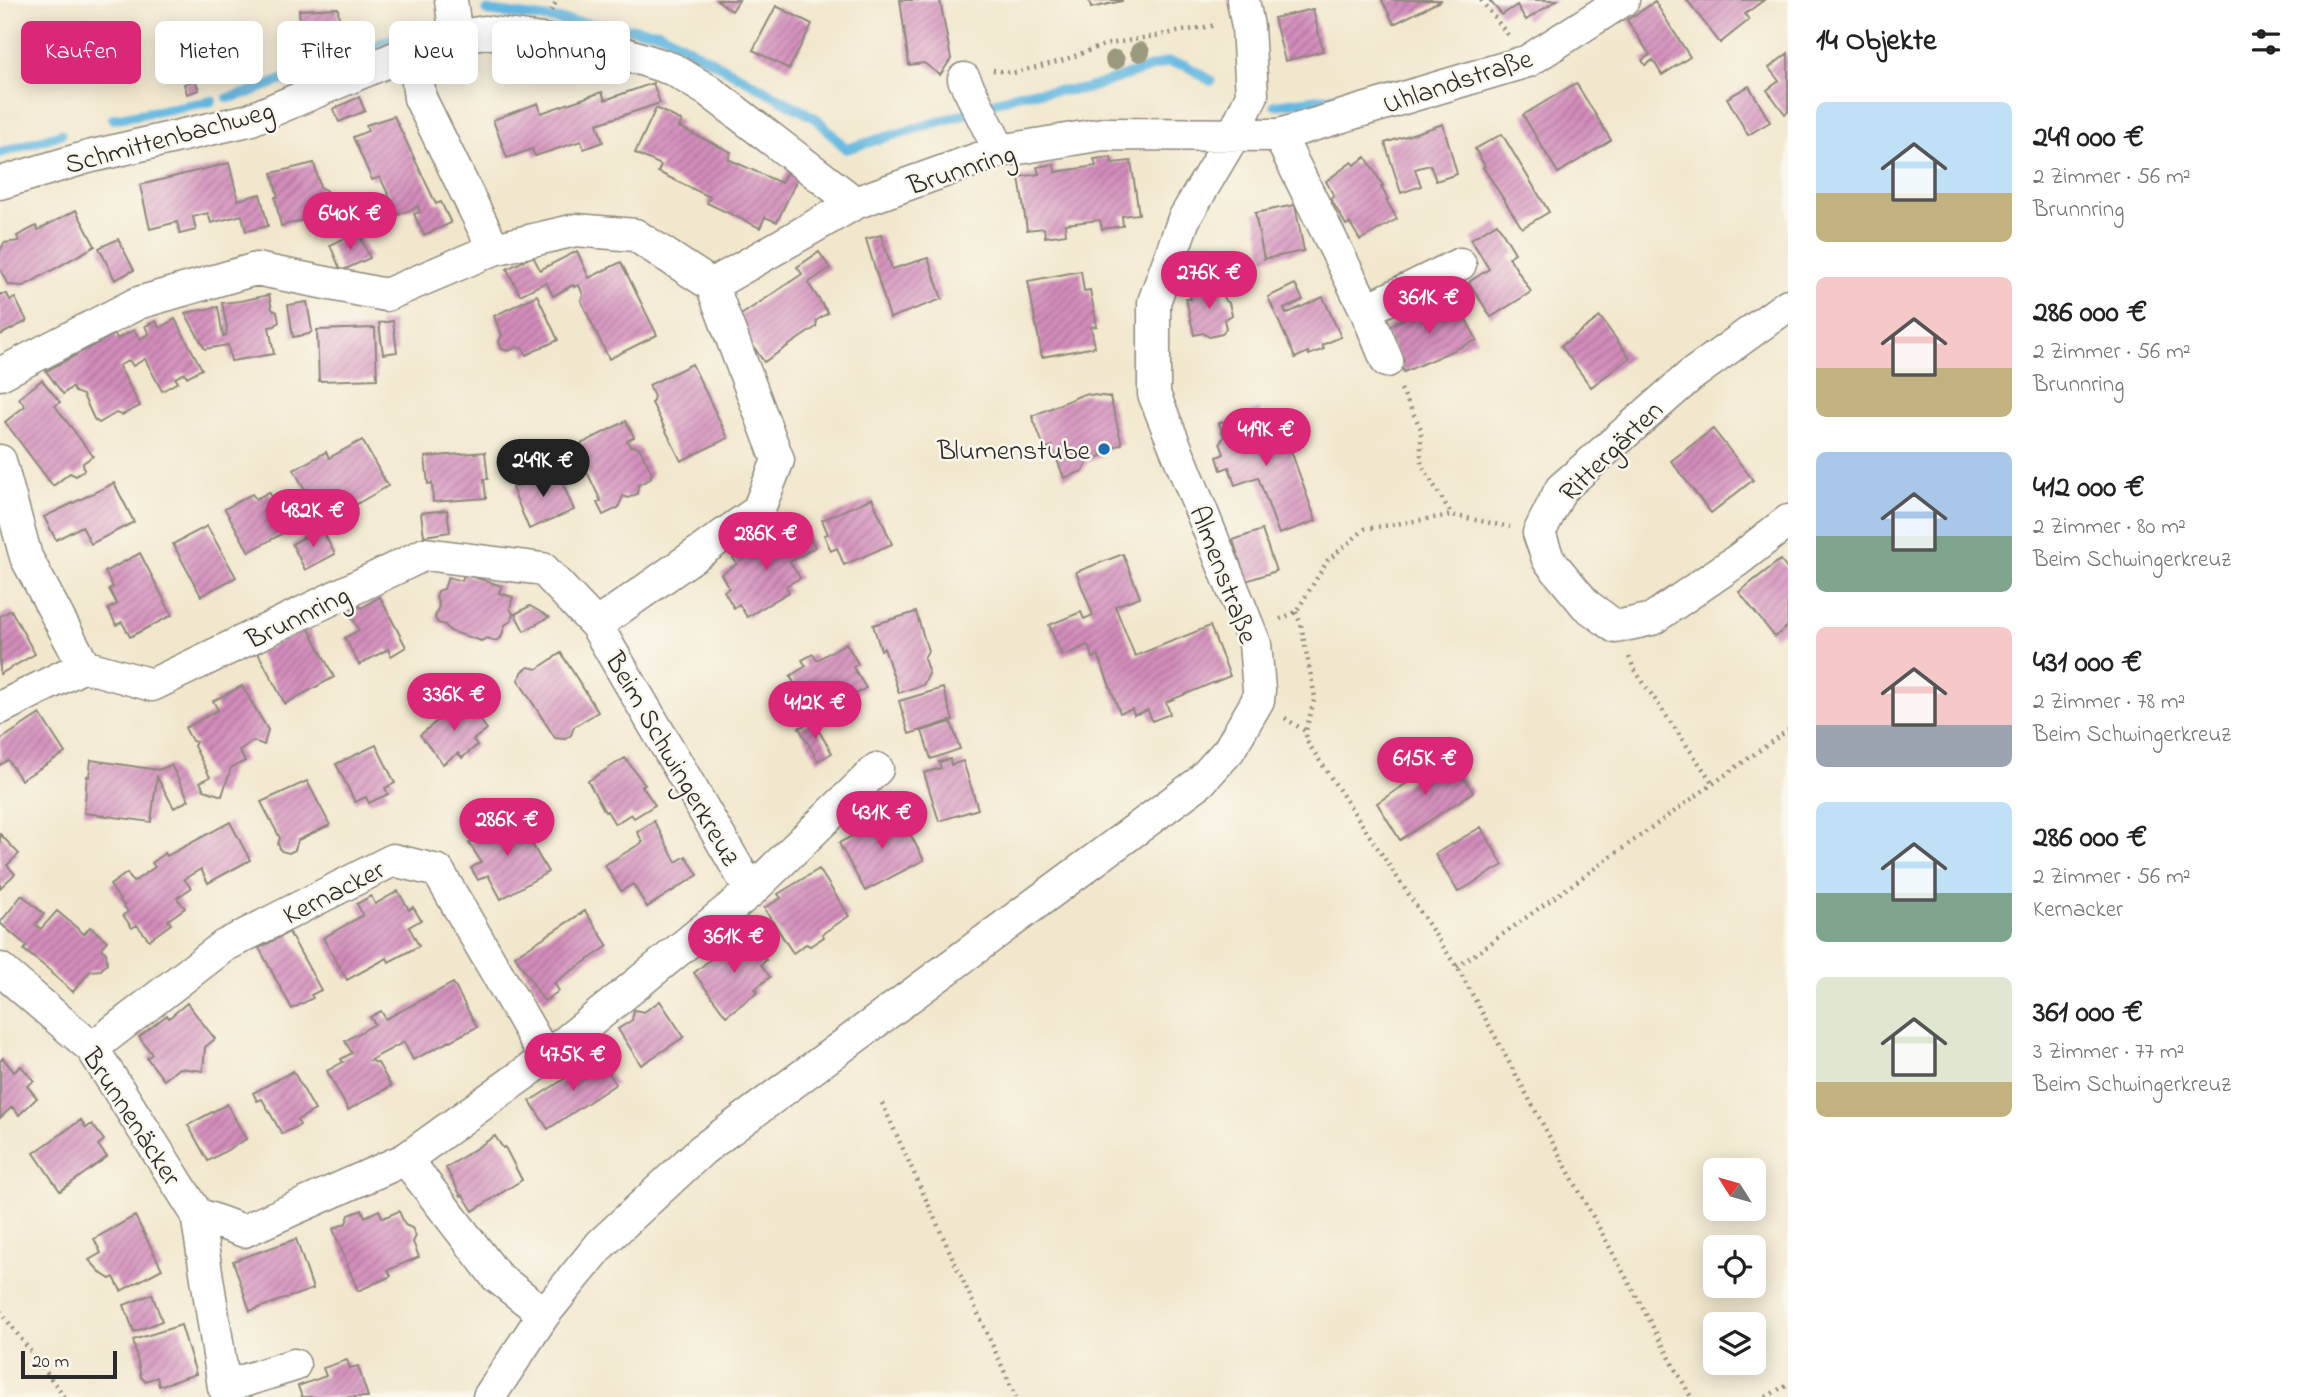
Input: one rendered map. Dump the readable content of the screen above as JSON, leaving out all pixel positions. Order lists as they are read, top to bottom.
{
  "streets": {
    "street": [
      "Uhlandstraße",
      "Schmittenbachweg",
      "Brunnring",
      "Rittergärten",
      "Almenstraße",
      "Beim Schwingerkreuz",
      "Kernacker",
      "Brunnenäcker"
    ]
  },
  "crossings": [
    ["Uhlandstraße", "Brunnring"],
    ["Uhlandstraße", "Almenstraße"],
    ["Schmittenbachweg", "Brunnring"],
    ["Brunnring", "Almenstraße"],
    ["Brunnring", "Beim Schwingerkreuz"],
    ["Beim Schwingerkreuz", "Kernacker"],
    ["Beim Schwingerkreuz", "Brunnenäcker"],
    ["Kernacker", "Brunnenäcker"]
  ],
  "places": ["Blumenstube"],
  "scale_bar": "20 m",
  "north": "top left",
  "page": {
    "heading": "14 Objekte",
    "chip": [
      "Kaufen",
      "Mieten",
      "Filter",
      "Neu",
      "Wohnung"
    ],
    "list": [
      {
        "name": "249 000 €",
        "note": "2 Zimmer · 56 m² · Brunnring"
      },
      {
        "name": "286 000 €",
        "note": "2 Zimmer · 56 m² · Brunnring"
      },
      {
        "name": "412 000 €",
        "note": "2 Zimmer · 80 m² · Beim Schwingerkreuz"
      },
      {
        "name": "431 000 €",
        "note": "2 Zimmer · 78 m² · Beim Schwingerkreuz"
      },
      {
        "name": "286 000 €",
        "note": "2 Zimmer · 56 m² · Kernacker"
      },
      {
        "name": "361 000 €",
        "note": "3 Zimmer · 77 m² · Beim Schwingerkreuz"
      }
    ],
    "price": [
      "640K €",
      "276K €",
      "361K €",
      "419K €",
      "249K €",
      "482K €",
      "286K €",
      "336K €",
      "412K €",
      "615K €",
      "431K €",
      "286K €",
      "361K €",
      "475K €"
    ],
    "scale": "20 m"
  }
}
